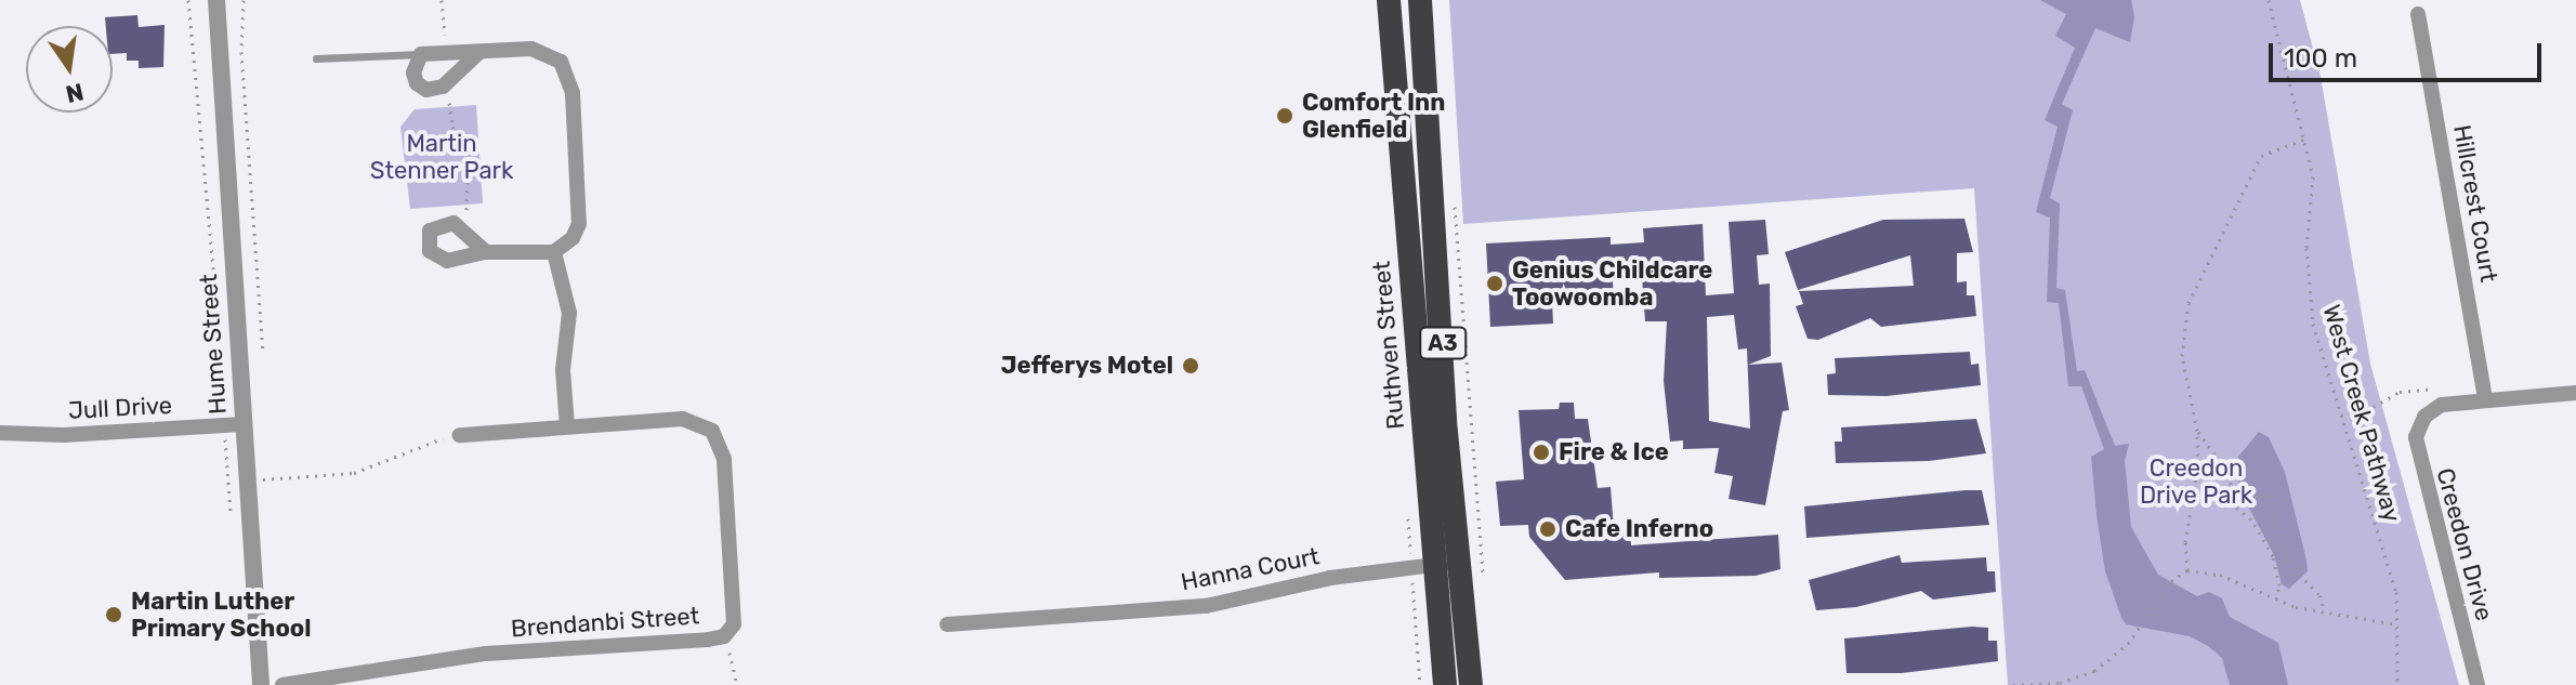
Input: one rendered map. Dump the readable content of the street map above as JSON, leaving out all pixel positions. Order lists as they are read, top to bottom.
{
  "streets": {
    "highway": ["A3", "Ruthven Street"],
    "street": [
      "Hillcrest Court",
      "Hume Street",
      "Jull Drive",
      "Creedon Drive",
      "Hanna Court",
      "Brendanbi Street"
    ],
    "path": ["West Creek Pathway"]
  },
  "crossings": [
    ["Hillcrest Court", "Creedon Drive"],
    ["Hume Street", "Jull Drive"],
    ["Ruthven Street", "Hanna Court"]
  ],
  "parks": ["Martin Stenner Park", "Creedon Drive Park"],
  "places": [
    "Comfort Inn Glenfield",
    "Genius Childcare Toowoomba",
    "Jefferys Motel",
    "Fire & Ice",
    "Cafe Inferno",
    "Martin Luther Primary School"
  ],
  "scale_bar": "100 m",
  "north": "bottom"
}
